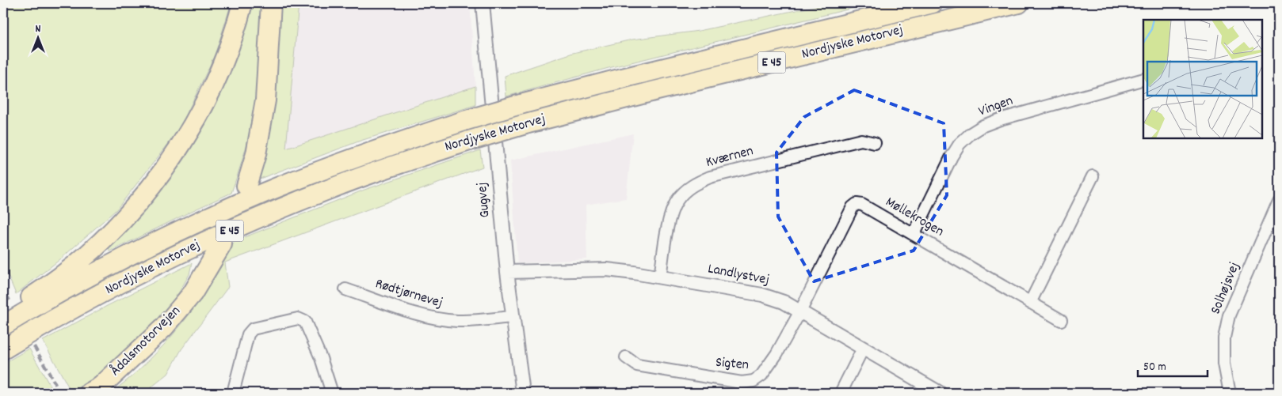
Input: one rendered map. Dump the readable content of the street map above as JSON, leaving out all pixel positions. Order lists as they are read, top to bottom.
{
  "streets": {
    "highway": ["Nordjyske Motorvej", "E 45", "Ådalsmotorvejen"],
    "street": [
      "Vingen",
      "Kværnen",
      "Gugvej",
      "Møllekrogen",
      "Landlystvej",
      "Solhøjsvej",
      "Rødtjørnevej",
      "Sigten"
    ]
  },
  "crossings": [
    ["Vingen", "Møllekrogen"],
    ["Kværnen", "Landlystvej"],
    ["Gugvej", "Landlystvej"],
    ["Gugvej", "Rødtjørnevej"],
    ["Møllekrogen", "Landlystvej"],
    ["Møllekrogen", "Sigten"],
    ["Landlystvej", "Sigten"]
  ],
  "scale_bar": "50 m",
  "north": "top"
}
